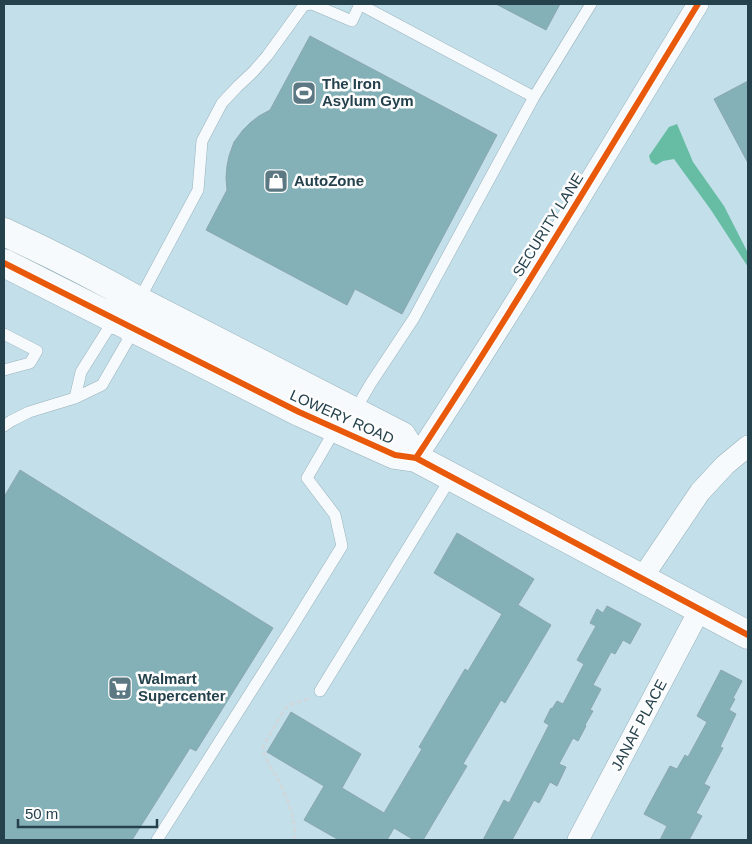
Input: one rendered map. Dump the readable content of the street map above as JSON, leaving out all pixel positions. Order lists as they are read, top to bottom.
{
  "streets": {
    "street": ["SECURITY LANE", "LOWERY ROAD", "JANAF PLACE"]
  },
  "crossings": [
    ["SECURITY LANE", "LOWERY ROAD"]
  ],
  "places": {
    "sports": ["The Iron Asylum Gym"],
    "shop": ["AutoZone"],
    "supermarket": ["Walmart Supercenter"]
  },
  "scale_bar": "50 m"
}
